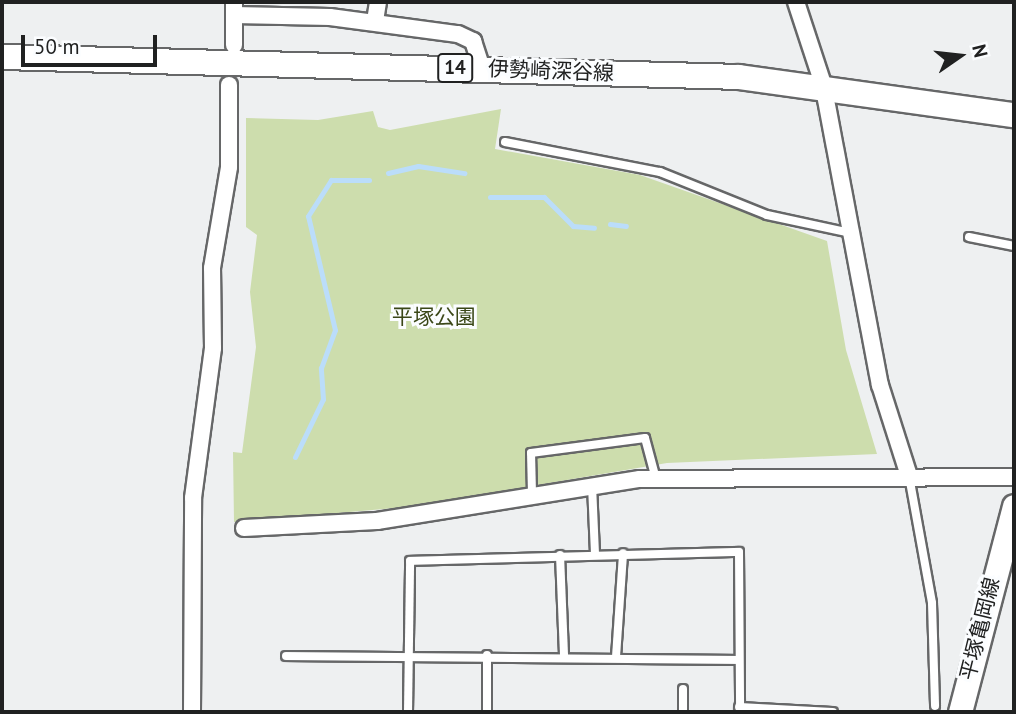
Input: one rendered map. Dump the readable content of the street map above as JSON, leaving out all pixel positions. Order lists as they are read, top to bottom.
{
  "streets": {
    "main road": ["14", "伊勢崎深谷線", "平塚亀岡線"]
  },
  "parks": ["平塚公園"],
  "scale_bar": "50 m",
  "north": "right"
}
